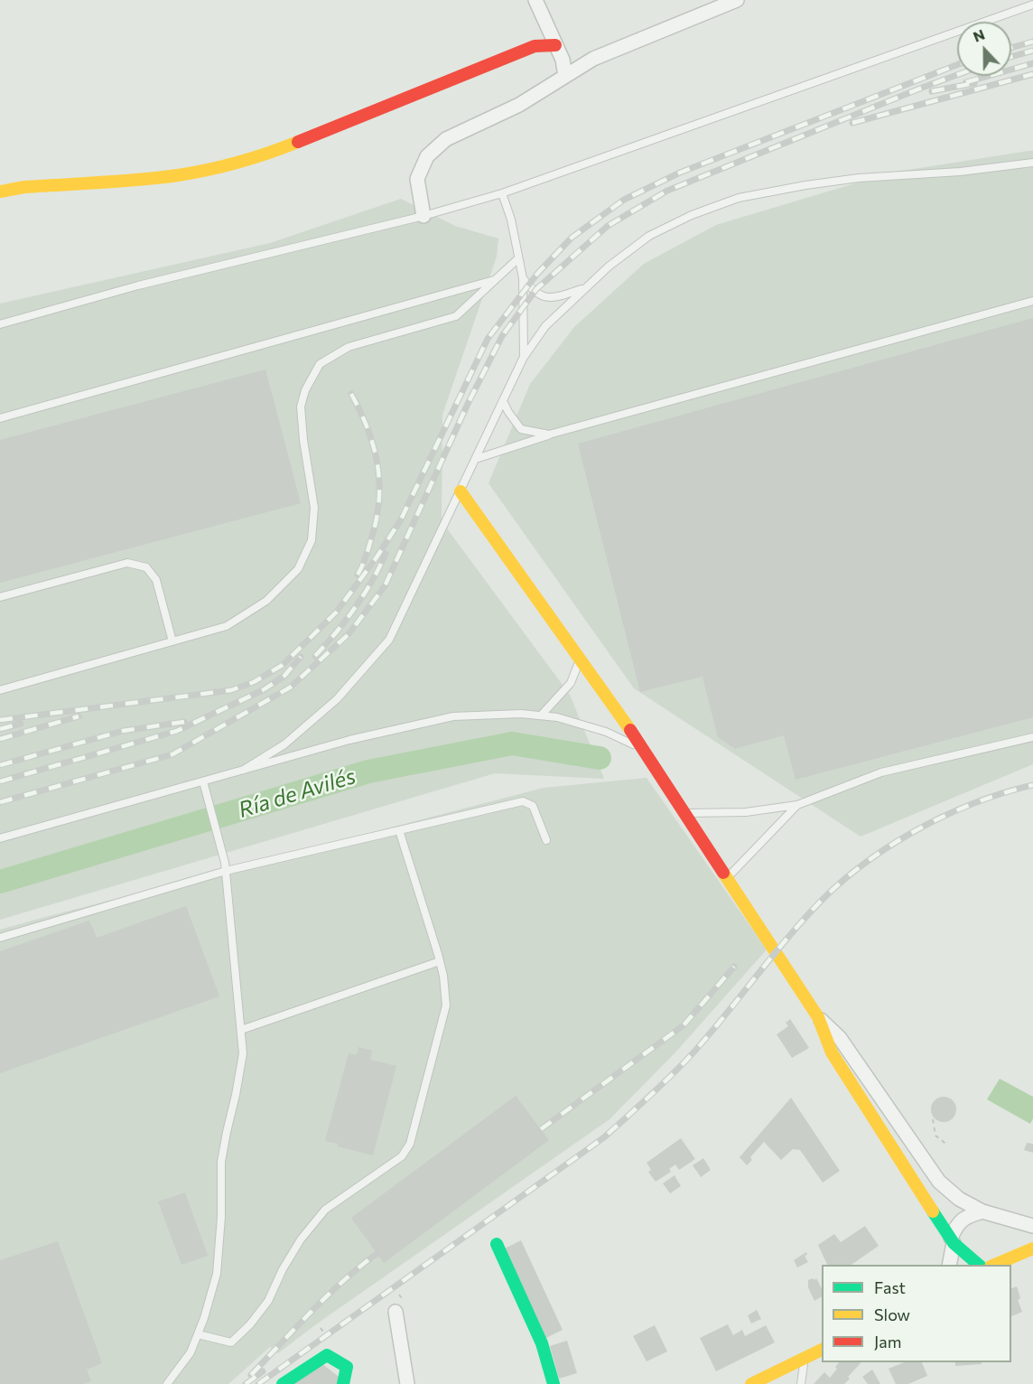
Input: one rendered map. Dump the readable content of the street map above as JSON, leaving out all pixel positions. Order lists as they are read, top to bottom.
{
  "water": ["Ría de Avilés"],
  "legend": ["Fast", "Slow", "Jam"],
  "north": "top"
}
